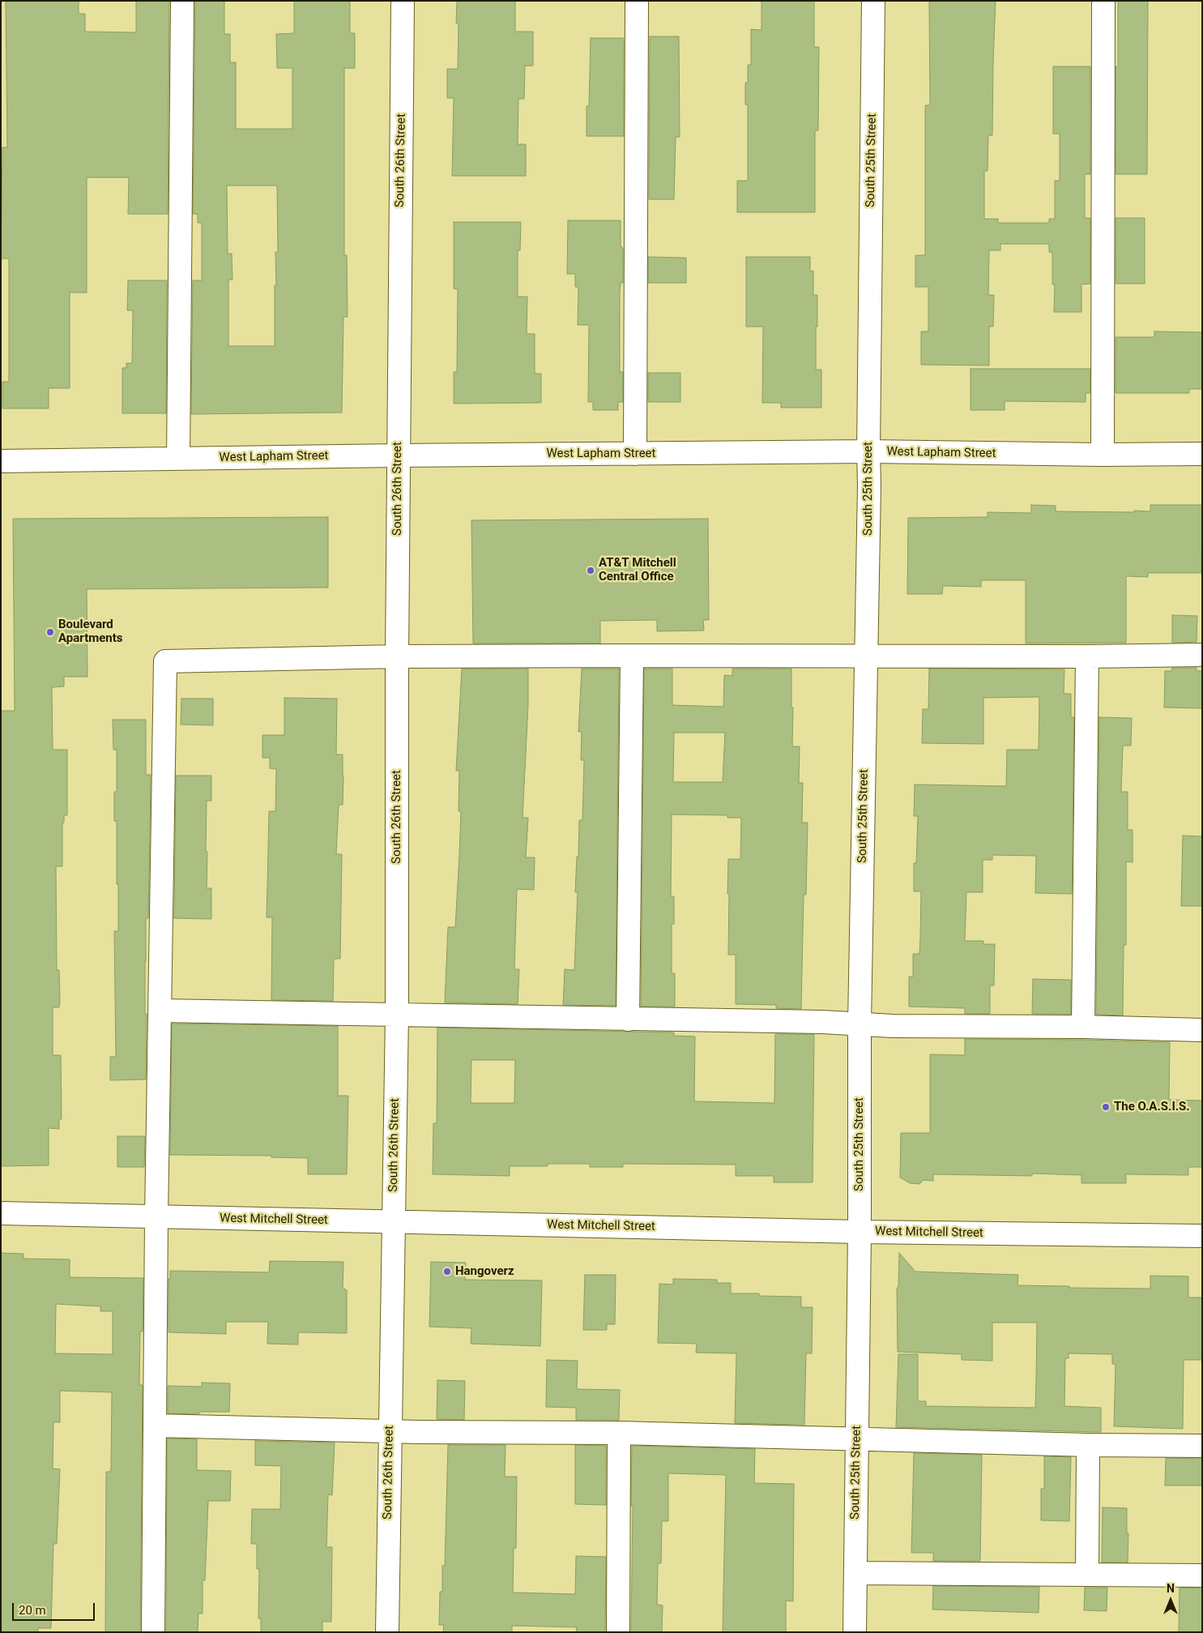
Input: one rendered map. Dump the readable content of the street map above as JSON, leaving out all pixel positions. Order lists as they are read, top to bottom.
{
  "streets": {
    "street": [
      "South 26th Street",
      "South 25th Street",
      "West Lapham Street",
      "West Mitchell Street"
    ]
  },
  "crossings": [
    ["South 26th Street", "West Lapham Street"],
    ["South 26th Street", "West Mitchell Street"],
    ["South 25th Street", "West Lapham Street"],
    ["South 25th Street", "West Mitchell Street"]
  ],
  "places": [
    "AT&T Mitchell Central Office",
    "Boulevard Apartments",
    "The O.A.S.I.S.",
    "Hangoverz"
  ],
  "scale_bar": "20 m",
  "north": "top"
}
